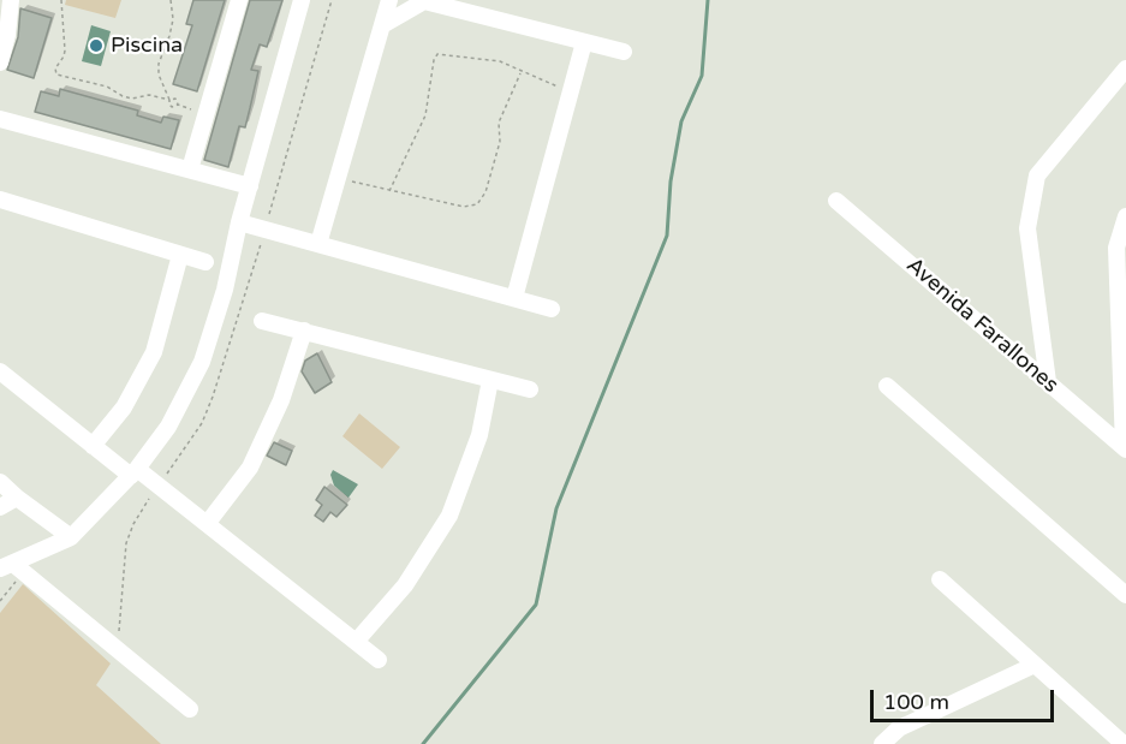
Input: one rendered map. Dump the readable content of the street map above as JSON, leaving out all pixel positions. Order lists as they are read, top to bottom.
{
  "streets": {
    "street": ["Avenida Farallones"]
  },
  "places": ["Piscina"],
  "scale_bar": "100 m"
}
